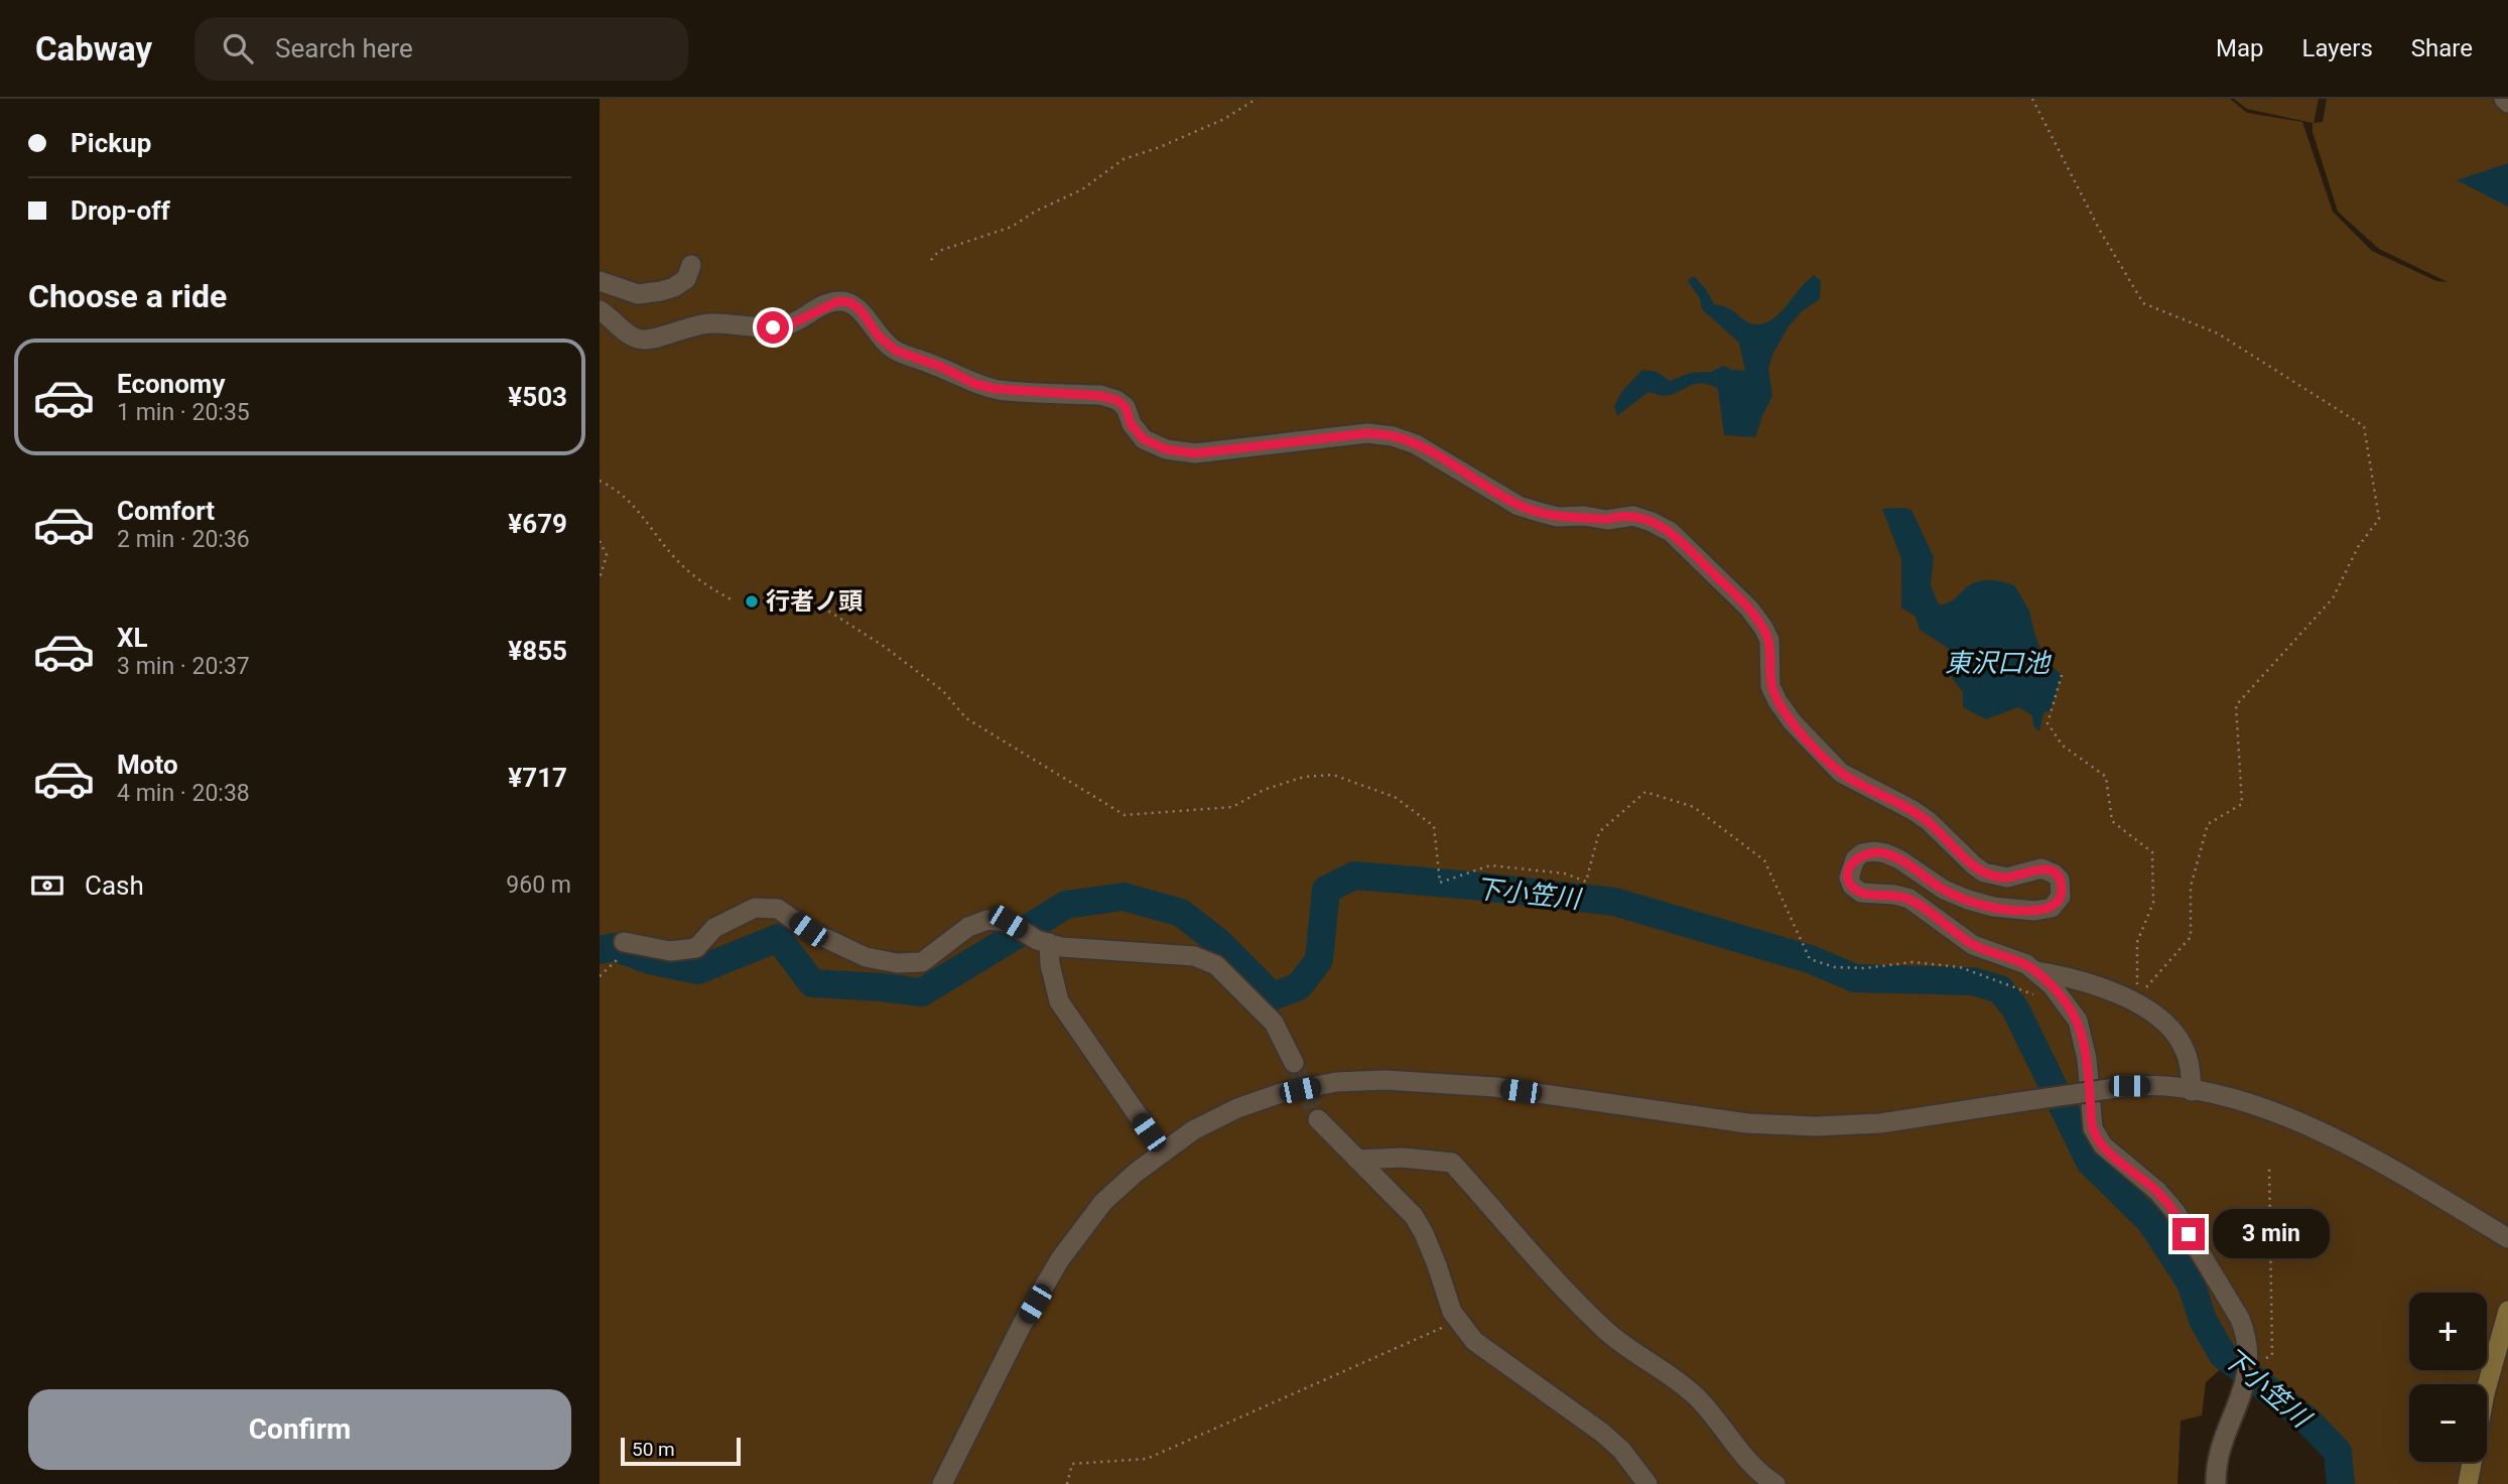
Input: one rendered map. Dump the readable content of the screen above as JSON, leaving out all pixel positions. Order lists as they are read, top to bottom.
{
  "water": ["東沢口池", "下小笠川"],
  "places": ["行者ノ頭"],
  "scale_bar": "50 m",
  "page": {
    "header": "Cabway",
    "search": "Search here",
    "nav": ["Map", "Layers", "Share"],
    "banner": ["Pickup", "Drop-off"],
    "heading": "Choose a ride",
    "list": [
      {
        "name": "Economy",
        "note": "1 min · 20:35",
        "value": "¥503"
      },
      {
        "name": "Comfort",
        "note": "2 min · 20:36",
        "value": "¥679"
      },
      {
        "name": "XL",
        "note": "3 min · 20:37",
        "value": "¥855"
      },
      {
        "name": "Moto",
        "note": "4 min · 20:38",
        "value": "¥717"
      }
    ],
    "pay": ["Cash", "960 m"],
    "bubble": "3 min",
    "map_buttons": ["+", "−"],
    "buttons": "Confirm",
    "scale": "50 m"
  }
}
